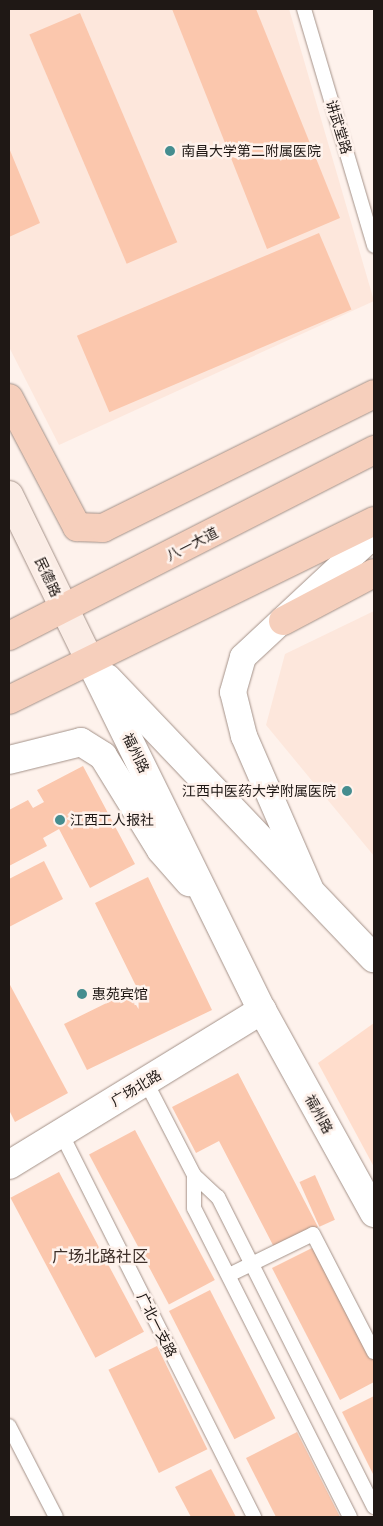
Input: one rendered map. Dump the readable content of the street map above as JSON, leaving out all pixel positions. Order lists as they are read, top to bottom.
{
  "streets": {
    "highway": ["八一大道"],
    "main road": ["民德路"],
    "street": ["福州路", "广场北路"],
    "lane": ["讲武堂路", "广北一支路"]
  },
  "crossings": [
    ["八一大道", "民德路"],
    ["民德路", "福州路"],
    ["福州路", "广场北路"],
    ["广场北路", "广北一支路"]
  ],
  "districts": ["广场北路社区"],
  "places": [
    "南昌大学第二附属医院",
    "江西中医药大学附属医院",
    "江西工人报社",
    "惠苑宾馆"
  ]
}
